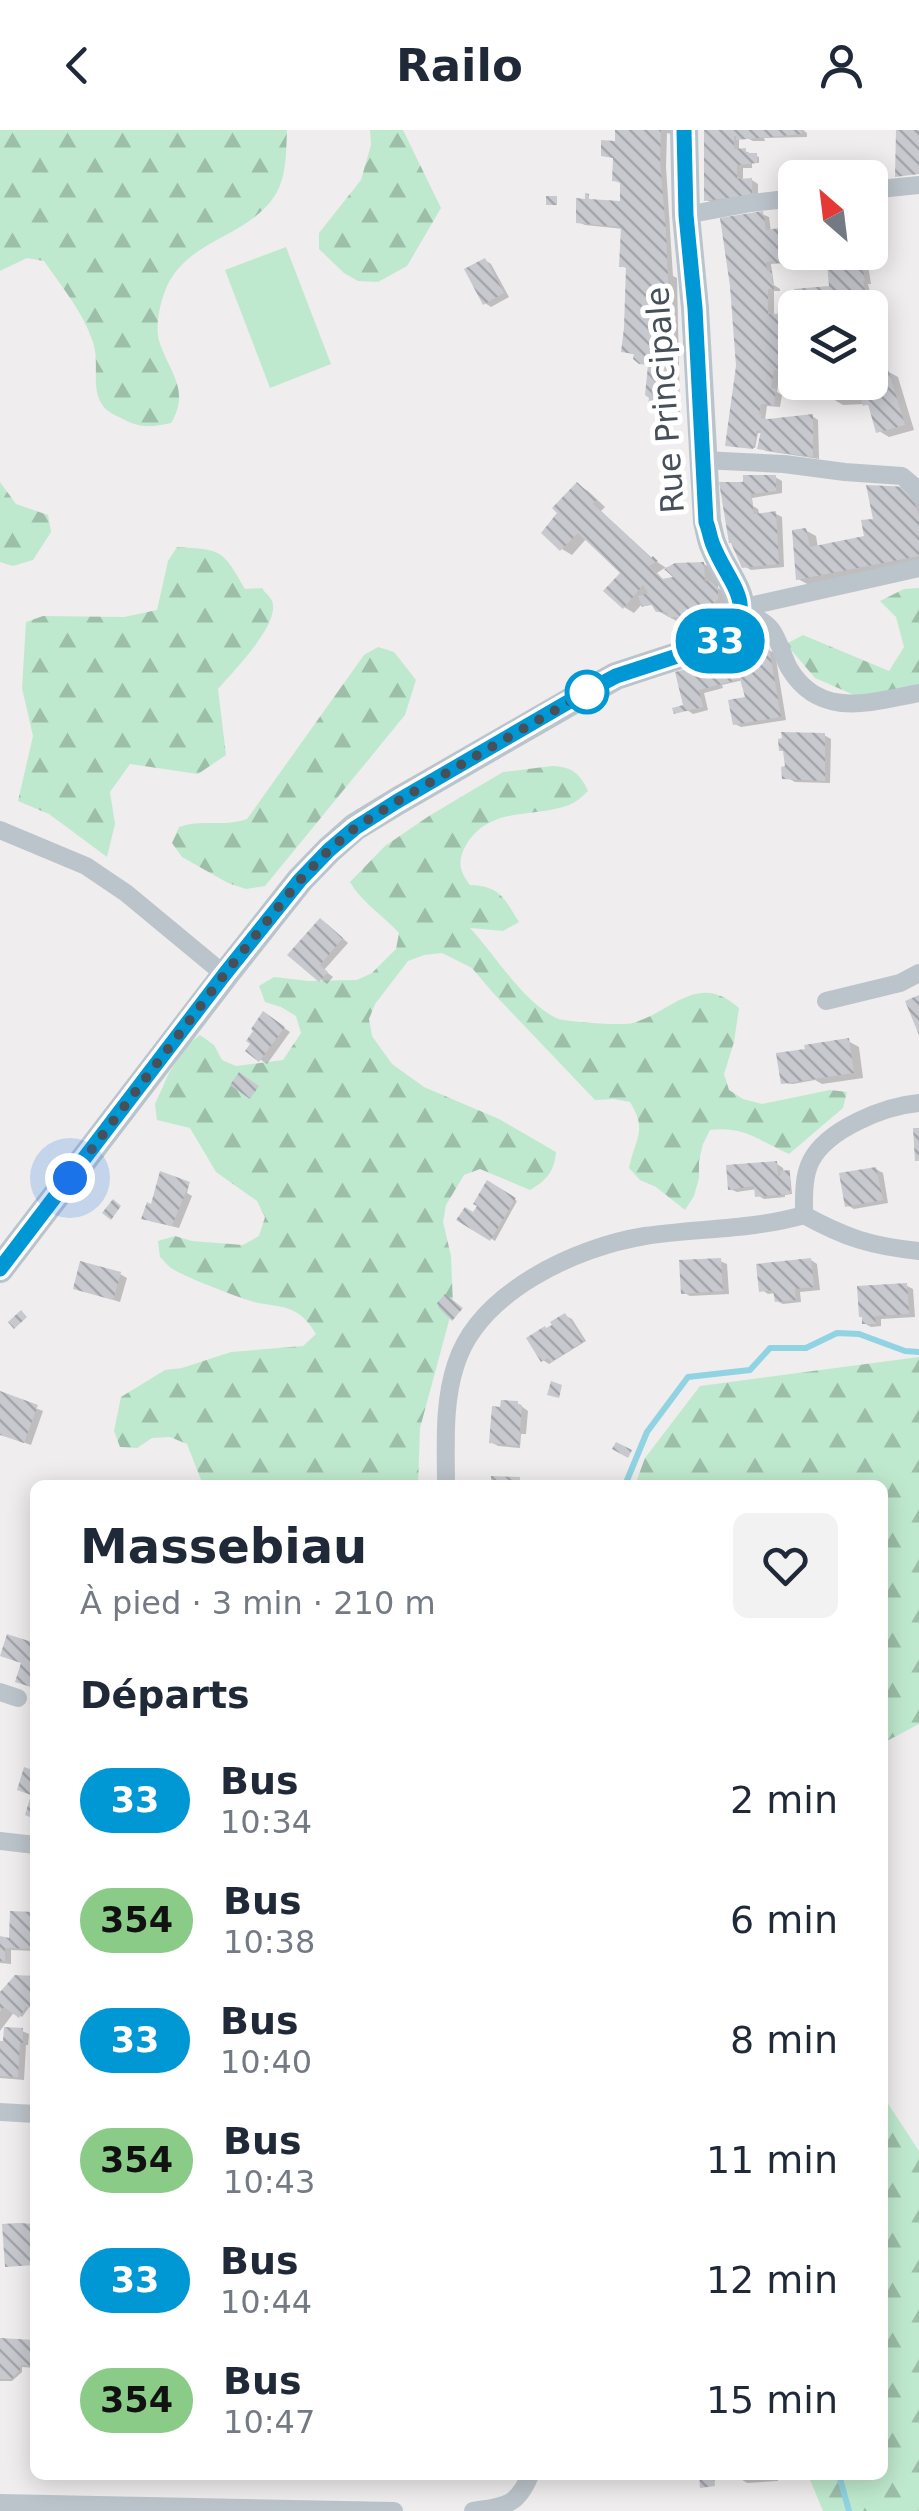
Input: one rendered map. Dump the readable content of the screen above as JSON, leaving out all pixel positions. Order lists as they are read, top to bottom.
{
  "streets": {
    "main road": ["Rue Principale"]
  },
  "lines": ["bus line 33"],
  "north": "top left",
  "page": {
    "header": "Railo",
    "on_map": "33",
    "heading": [
      ["Massebiau", "À pied · 3 min · 210 m"],
      "Départs"
    ],
    "list": [
      {
        "mark": "33",
        "name": "Bus",
        "note": "10:34",
        "value": "2 min"
      },
      {
        "mark": "354",
        "name": "Bus",
        "note": "10:38",
        "value": "6 min"
      },
      {
        "mark": "33",
        "name": "Bus",
        "note": "10:40",
        "value": "8 min"
      },
      {
        "mark": "354",
        "name": "Bus",
        "note": "10:43",
        "value": "11 min"
      },
      {
        "mark": "33",
        "name": "Bus",
        "note": "10:44",
        "value": "12 min"
      },
      {
        "mark": "354",
        "name": "Bus",
        "note": "10:47",
        "value": "15 min"
      }
    ]
  }
}
